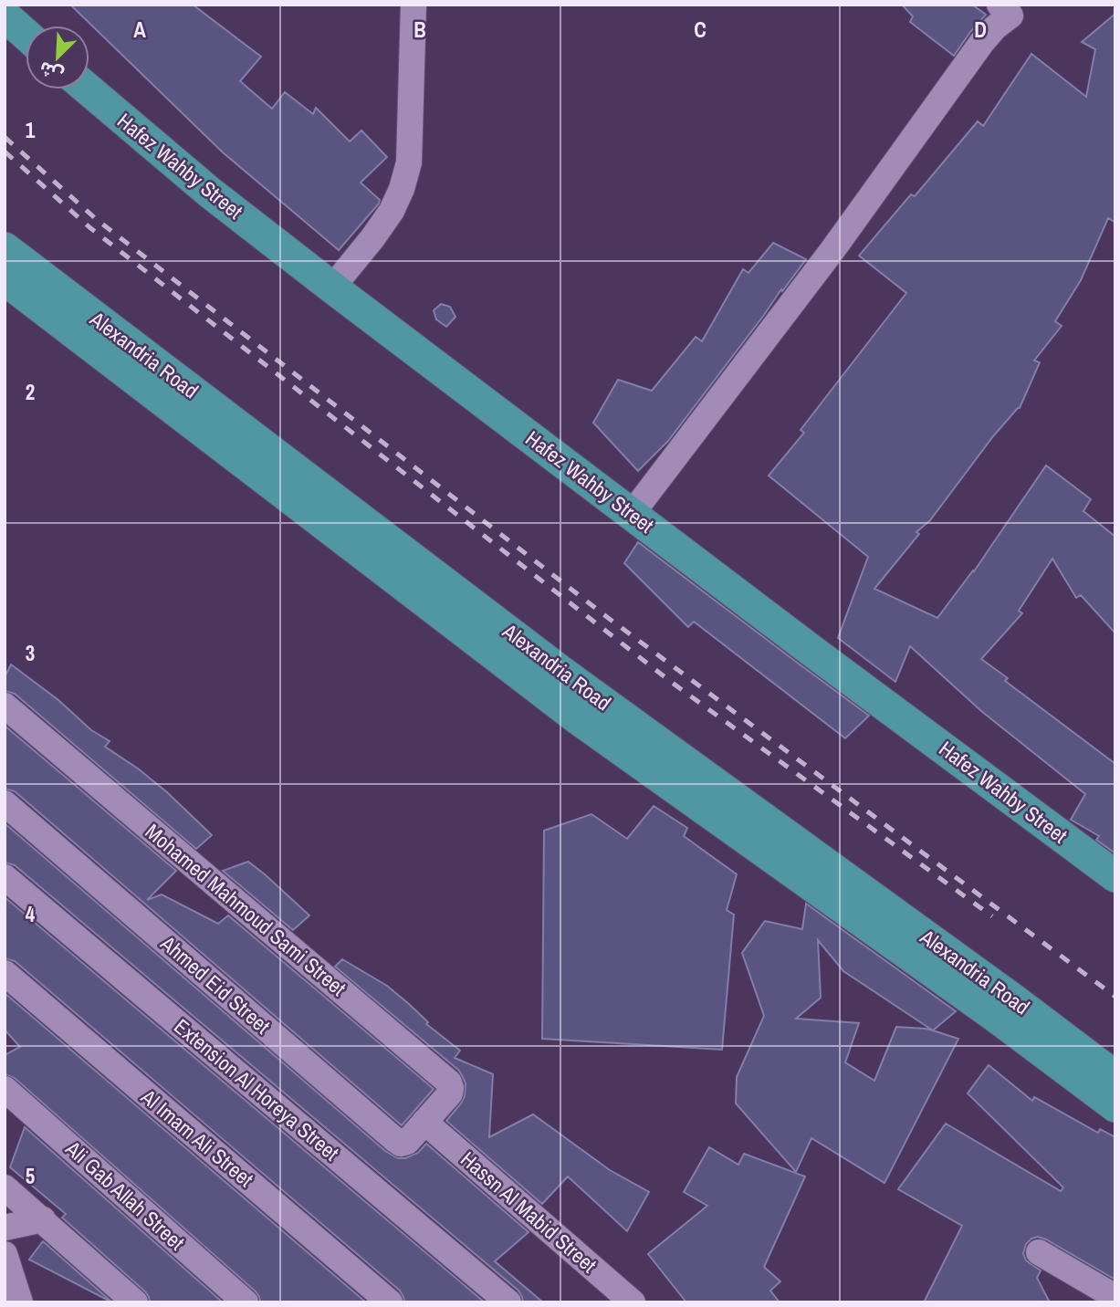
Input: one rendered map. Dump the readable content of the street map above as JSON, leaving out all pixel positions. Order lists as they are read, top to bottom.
{
  "streets": {
    "main road": ["Hafez Wahby Street", "Alexandria Road"],
    "street": [
      "Mohamed Mahmoud Sami Street",
      "Ahmed Eid Street",
      "Extension Al Horeya Street",
      "Al Imam Ali Street",
      "Ali Gab Allah Street",
      "Hassn Al Mabid Street"
    ]
  },
  "crossings": [
    ["Mohamed Mahmoud Sami Street", "Ahmed Eid Street"],
    ["Mohamed Mahmoud Sami Street", "Hassn Al Mabid Street"],
    ["Ahmed Eid Street", "Hassn Al Mabid Street"]
  ],
  "north": "bottom left",
  "grid": {
    "columns": [
      "A",
      "B",
      "C",
      "D"
    ],
    "rows": [
      "1",
      "2",
      "3",
      "4",
      "5"
    ]
  }
}
